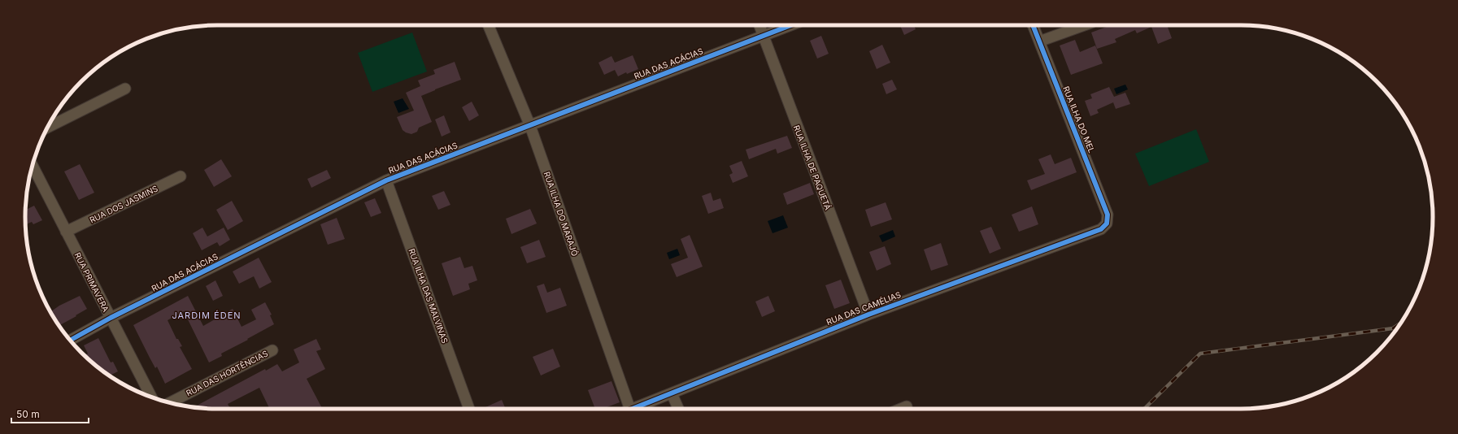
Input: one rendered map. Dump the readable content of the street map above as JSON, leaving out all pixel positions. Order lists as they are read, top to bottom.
{
  "streets": {
    "street": [
      "RUA DAS ACÁCIAS",
      "RUA ILHA DO MEL",
      "RUA ILHA DE PAQUETÁ",
      "RUA DOS JASMINS",
      "RUA ILHA DO MARAJÓ",
      "RUA PRIMAVERA",
      "RUA ILHA DAS MALVINAS",
      "RUA DAS CAMÉLIAS",
      "RUA DAS HORTÊNCIAS"
    ]
  },
  "crossings": [
    ["RUA DAS ACÁCIAS", "RUA ILHA DE PAQUETÁ"],
    ["RUA DAS ACÁCIAS", "RUA ILHA DO MARAJÓ"],
    ["RUA DAS ACÁCIAS", "RUA PRIMAVERA"],
    ["RUA DAS ACÁCIAS", "RUA ILHA DAS MALVINAS"],
    ["RUA ILHA DO MEL", "RUA DAS CAMÉLIAS"],
    ["RUA ILHA DE PAQUETÁ", "RUA DAS CAMÉLIAS"],
    ["RUA DOS JASMINS", "RUA PRIMAVERA"]
  ],
  "districts": ["JARDIM ÉDEN"],
  "scale_bar": "50 m"
}
